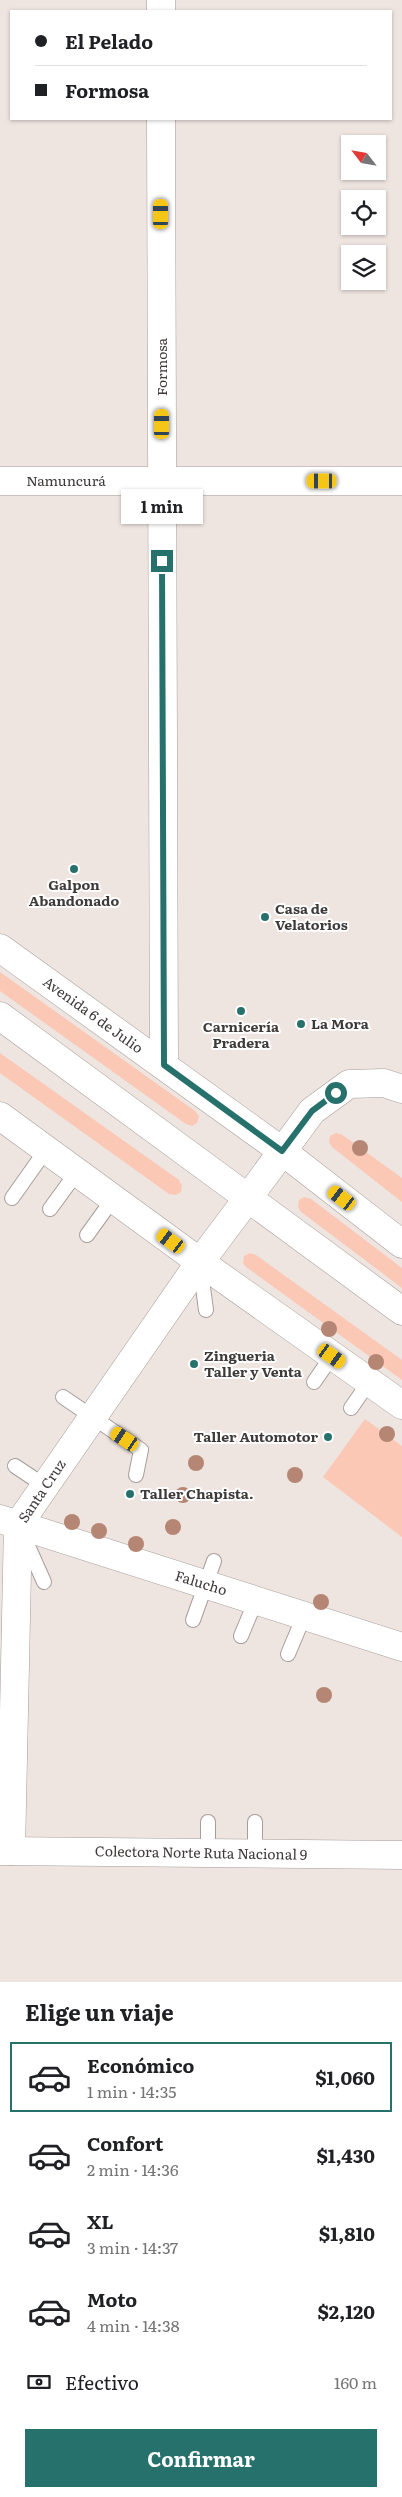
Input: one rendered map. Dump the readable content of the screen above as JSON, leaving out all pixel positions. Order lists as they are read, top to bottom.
{
  "streets": {
    "street": [
      "Formosa",
      "Namuncurá",
      "Avenida 6 de Julio",
      "Santa Cruz",
      "Falucho",
      "Colectora Norte Ruta Nacional 9"
    ]
  },
  "crossings": [
    ["Formosa", "Namuncurá"],
    ["Formosa", "Avenida 6 de Julio"],
    ["Santa Cruz", "Falucho"],
    ["Santa Cruz", "Colectora Norte Ruta Nacional 9"]
  ],
  "places": [
    "Galpon Abandonado",
    "Casa de Velatorios",
    "Carnicería Pradera",
    "La Mora",
    "Zingueria Taller y Venta",
    "Taller Automotor",
    "Taller Chapista."
  ],
  "north": "top left",
  "page": {
    "banner": ["El Pelado", "Formosa"],
    "bubble": "1 min",
    "heading": "Elige un viaje",
    "list": [
      {
        "name": "Económico",
        "note": "1 min · 14:35",
        "value": "$1,060"
      },
      {
        "name": "Confort",
        "note": "2 min · 14:36",
        "value": "$1,430"
      },
      {
        "name": "XL",
        "note": "3 min · 14:37",
        "value": "$1,810"
      },
      {
        "name": "Moto",
        "note": "4 min · 14:38",
        "value": "$2,120"
      }
    ],
    "pay": ["Efectivo", "160 m"],
    "buttons": "Confirmar"
  }
}
